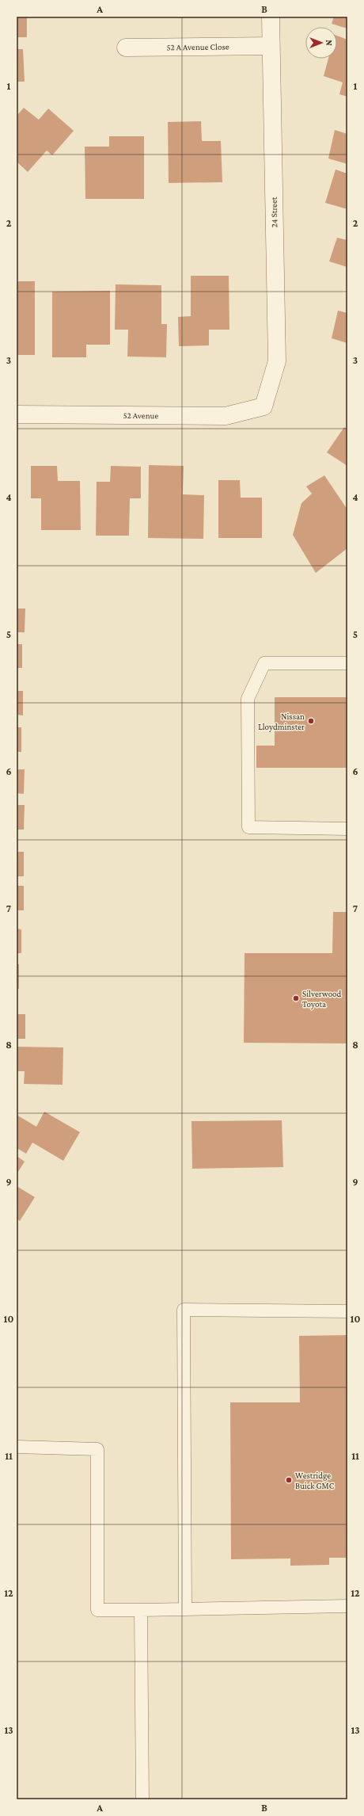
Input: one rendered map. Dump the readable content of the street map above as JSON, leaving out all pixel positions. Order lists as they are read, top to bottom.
{
  "streets": {
    "street": ["52 A Avenue Close", "24 Street", "52 Avenue"]
  },
  "crossings": [
    ["52 A Avenue Close", "24 Street"],
    ["24 Street", "52 Avenue"]
  ],
  "places": ["Nissan Lloydminster", "Silverwood Toyota", "Westridge Buick GMC"],
  "north": "right",
  "grid": {
    "columns": ["A", "B"],
    "rows": [
      "1",
      "2",
      "3",
      "4",
      "5",
      "6",
      "7",
      "8",
      "9",
      "10",
      "11",
      "12",
      "13"
    ]
  }
}
